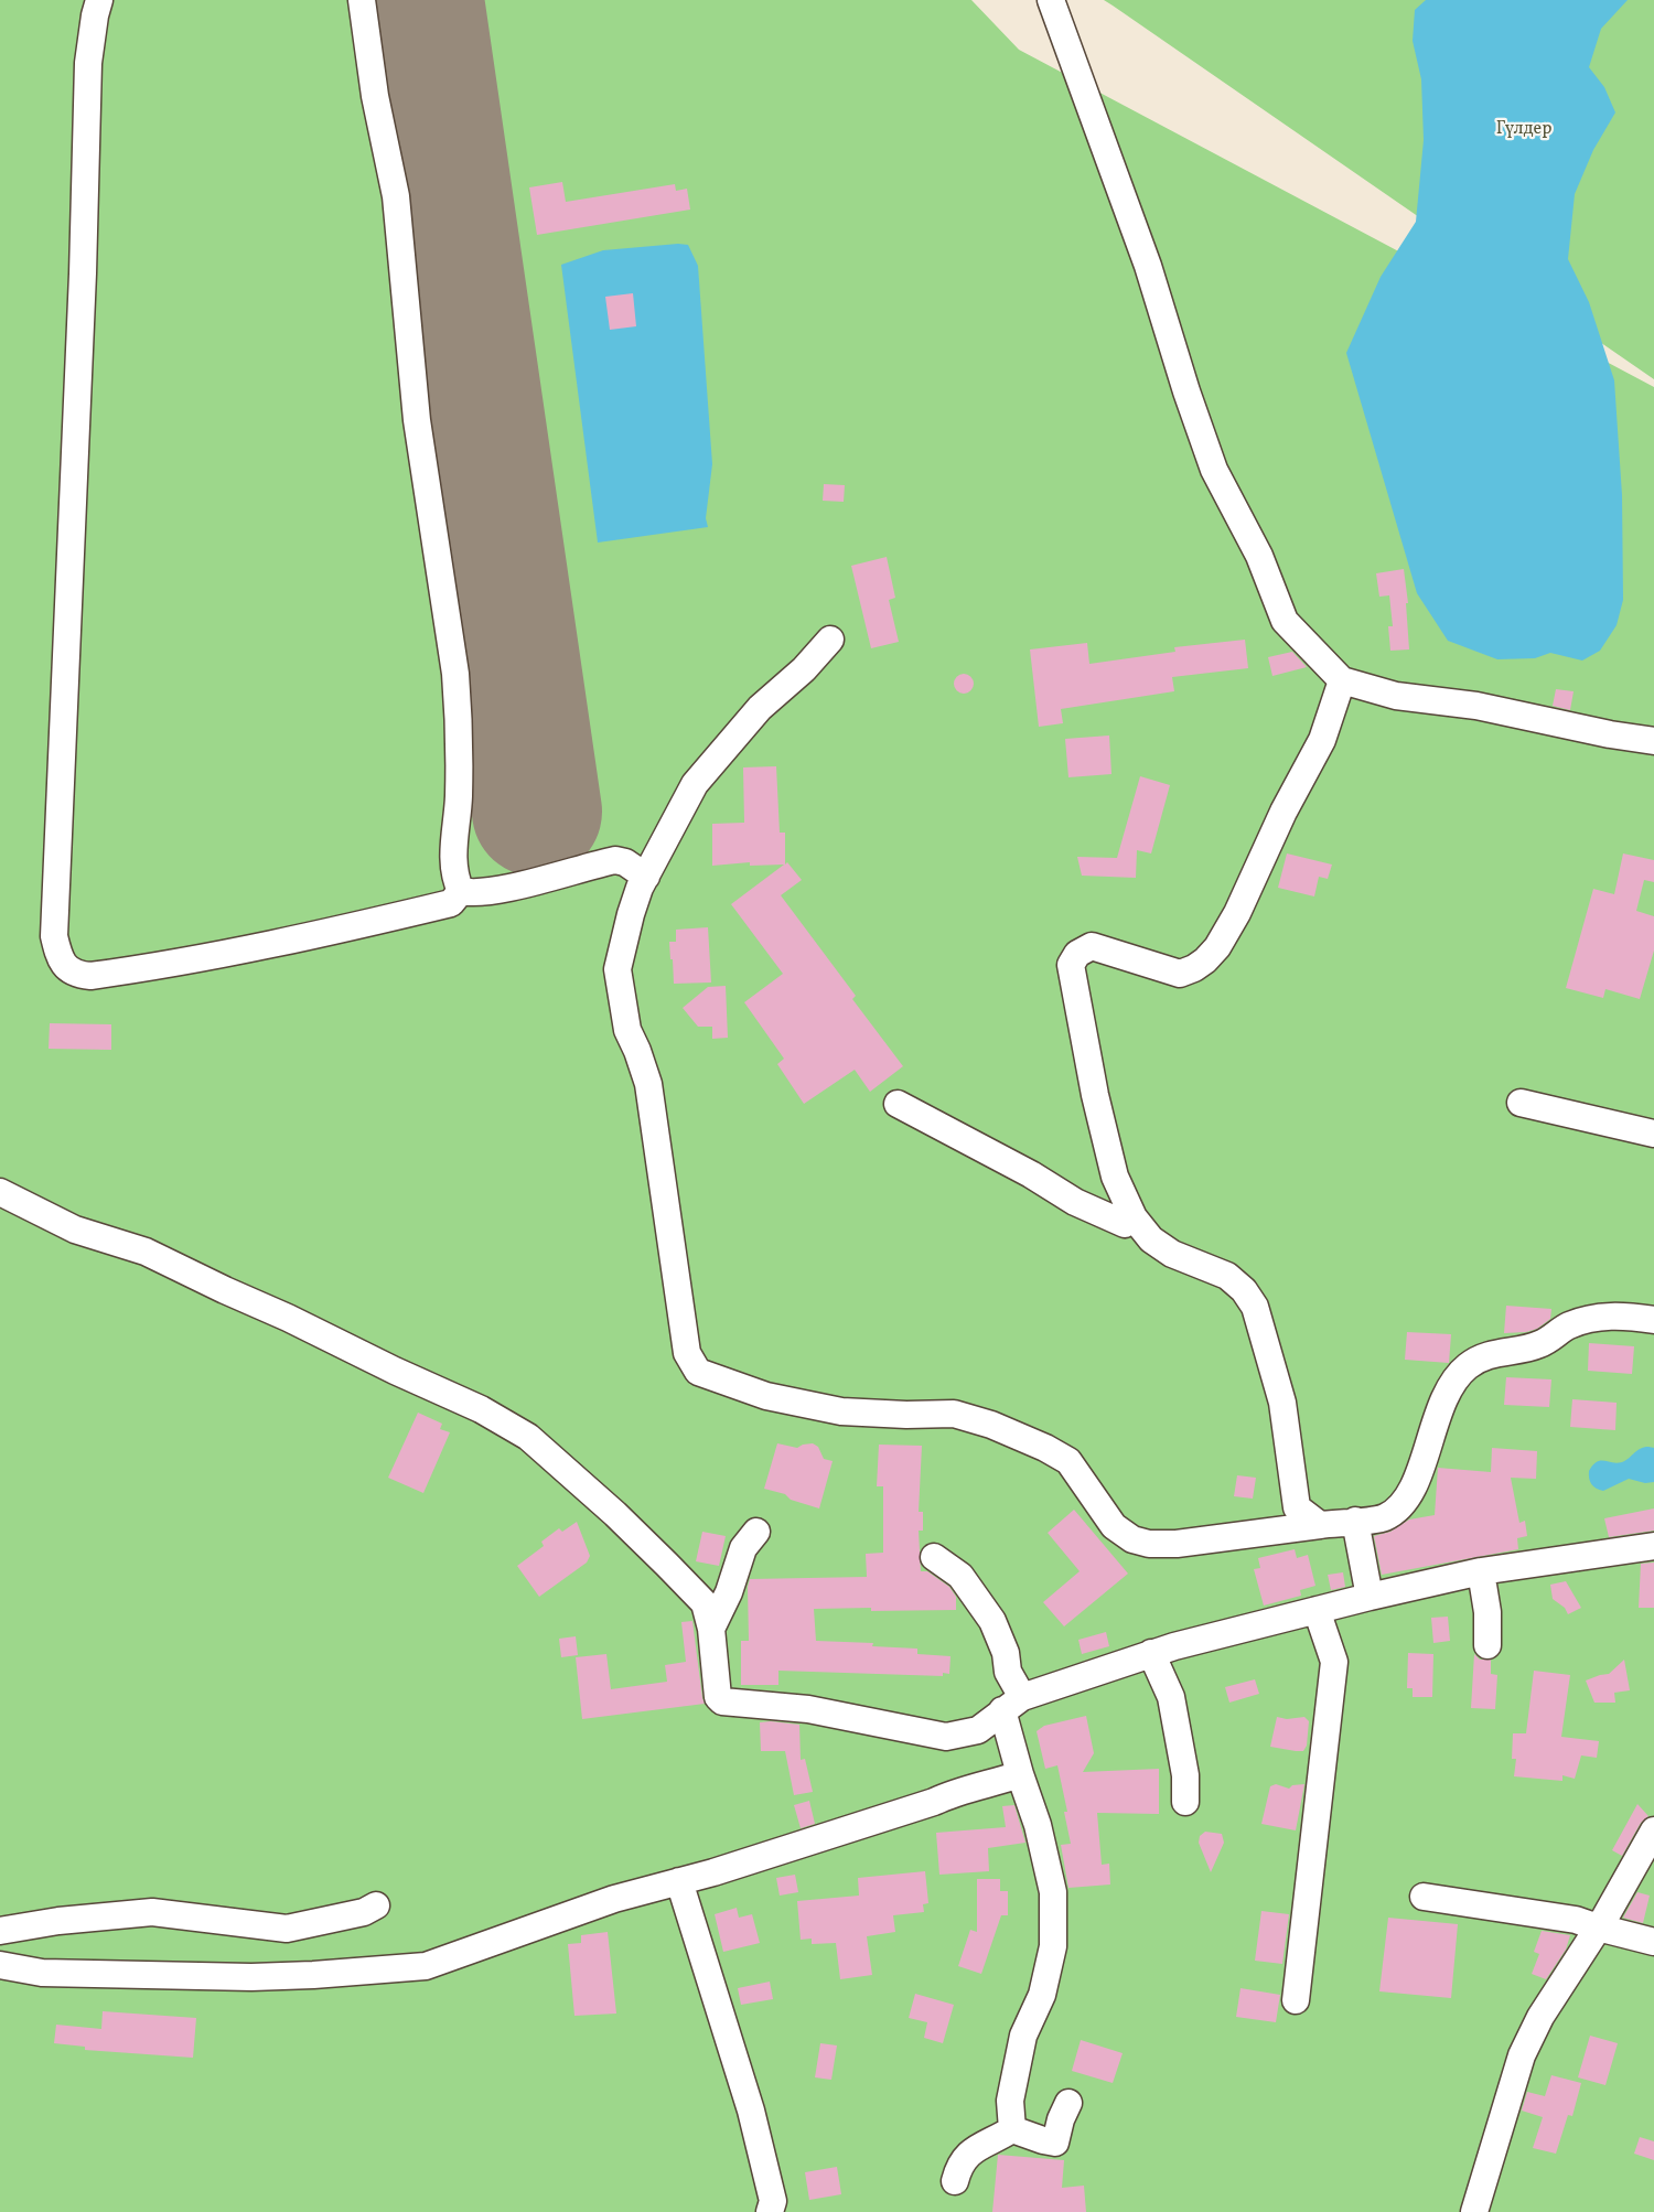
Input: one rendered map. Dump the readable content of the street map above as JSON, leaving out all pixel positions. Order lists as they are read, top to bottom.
{
  "parks": ["Гүлдер"]
}
